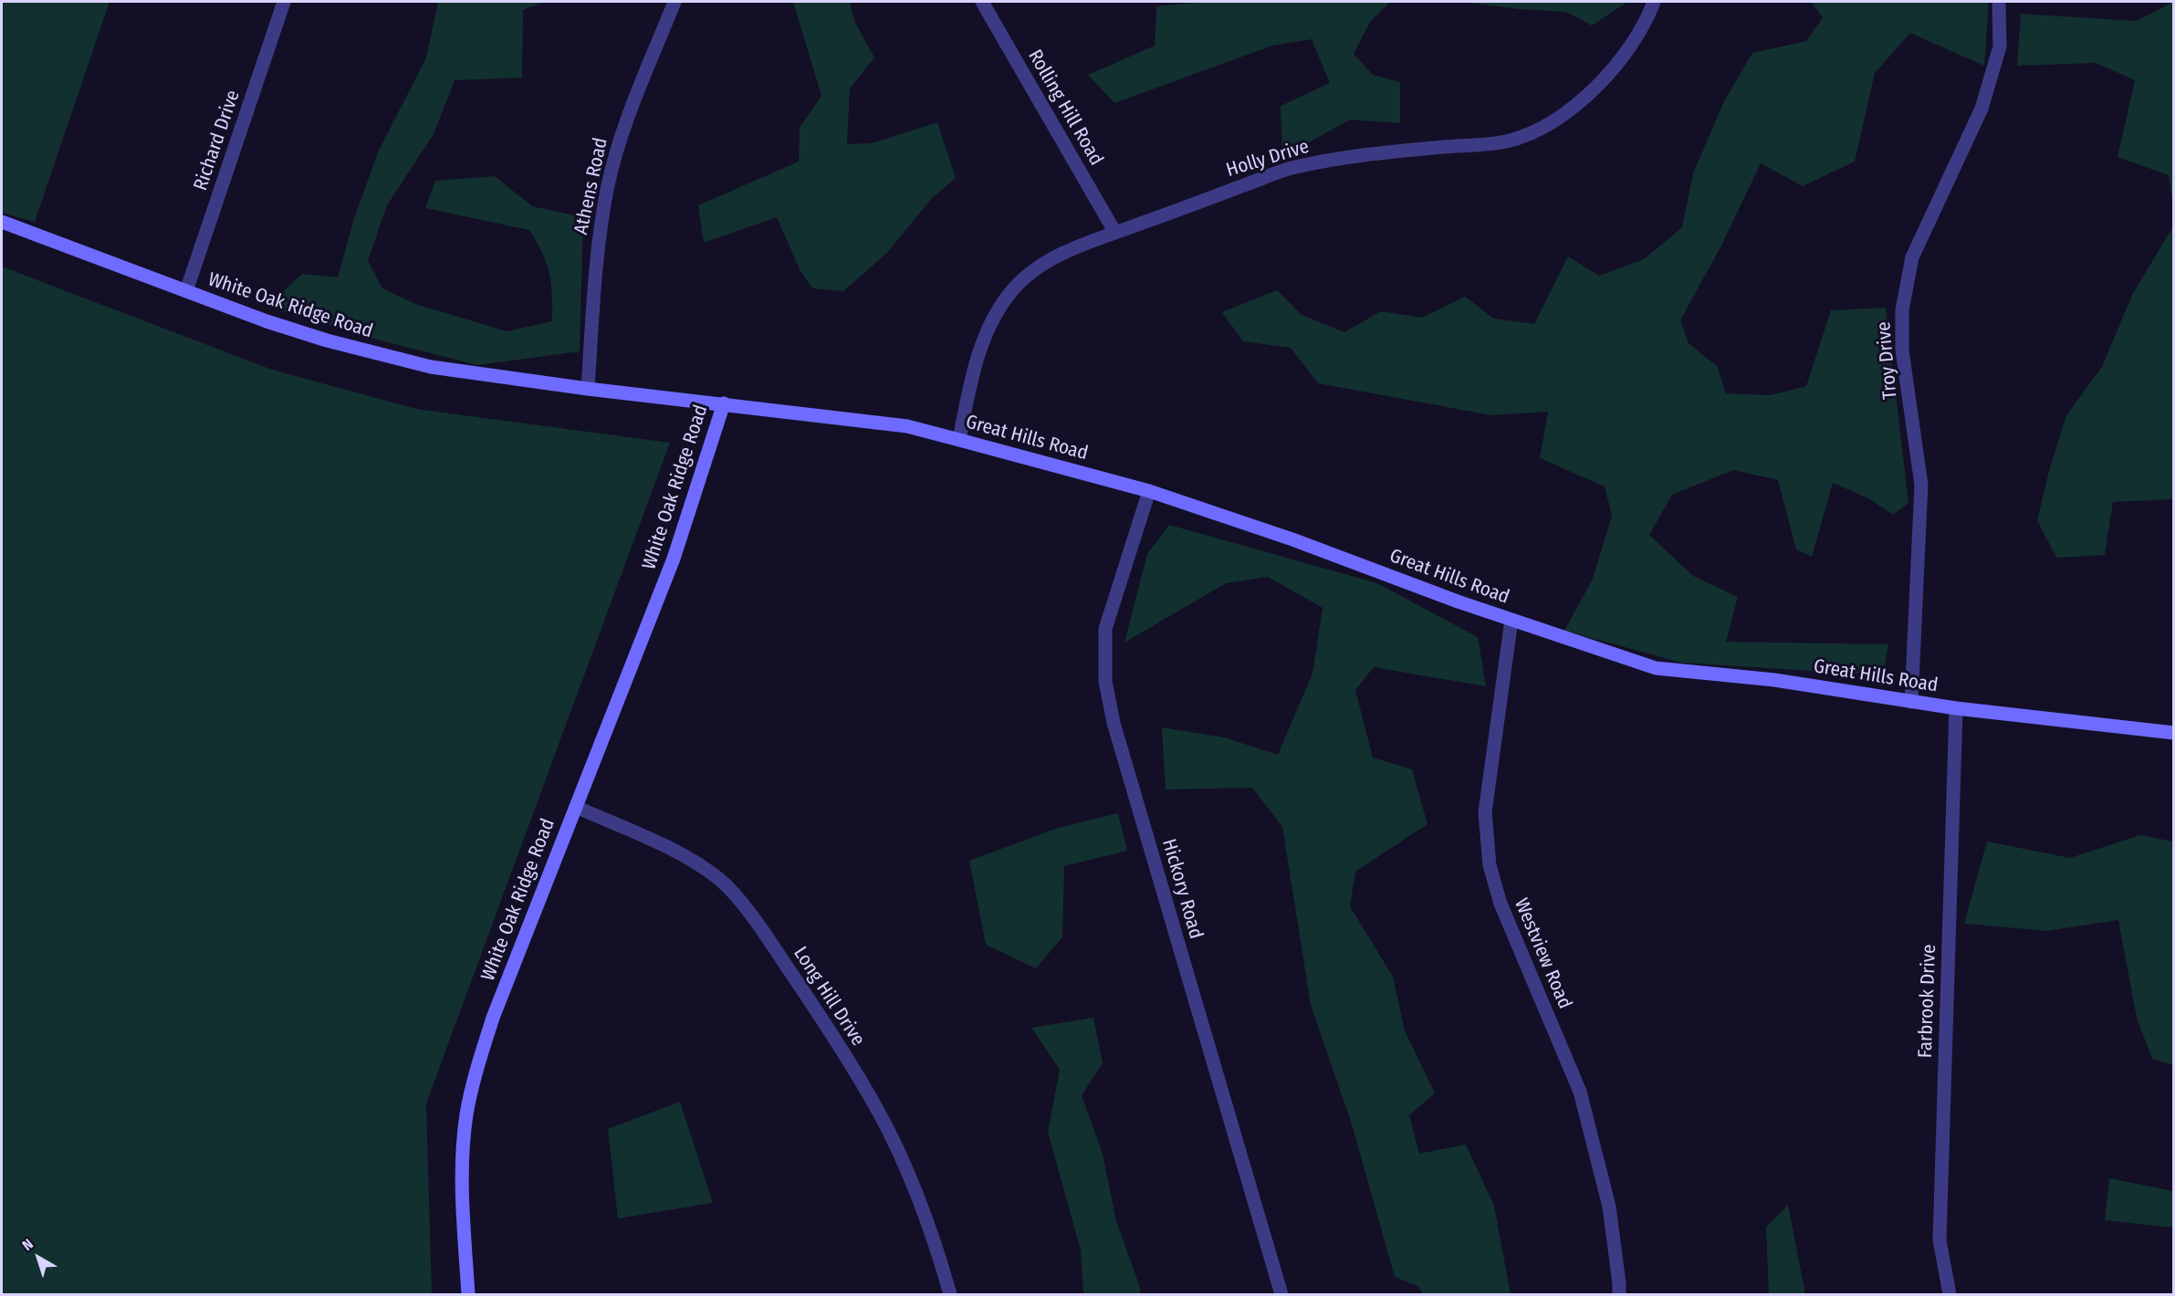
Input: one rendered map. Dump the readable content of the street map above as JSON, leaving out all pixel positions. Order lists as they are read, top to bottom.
{
  "streets": {
    "street": [
      "Rolling Hill Road",
      "Richard Drive",
      "Holly Drive",
      "Athens Road",
      "White Oak Ridge Road",
      "Troy Drive",
      "Great Hills Road",
      "Hickory Road",
      "Westview Road",
      "Long Hill Drive",
      "Farbrook Drive"
    ]
  },
  "crossings": [
    ["Rolling Hill Road", "Holly Drive"],
    ["Richard Drive", "White Oak Ridge Road"],
    ["Holly Drive", "Great Hills Road"],
    ["Athens Road", "White Oak Ridge Road"],
    ["White Oak Ridge Road", "Great Hills Road"],
    ["White Oak Ridge Road", "Long Hill Drive"],
    ["Troy Drive", "Great Hills Road"],
    ["Great Hills Road", "Hickory Road"],
    ["Great Hills Road", "Westview Road"],
    ["Great Hills Road", "Farbrook Drive"]
  ],
  "north": "top left"
}
